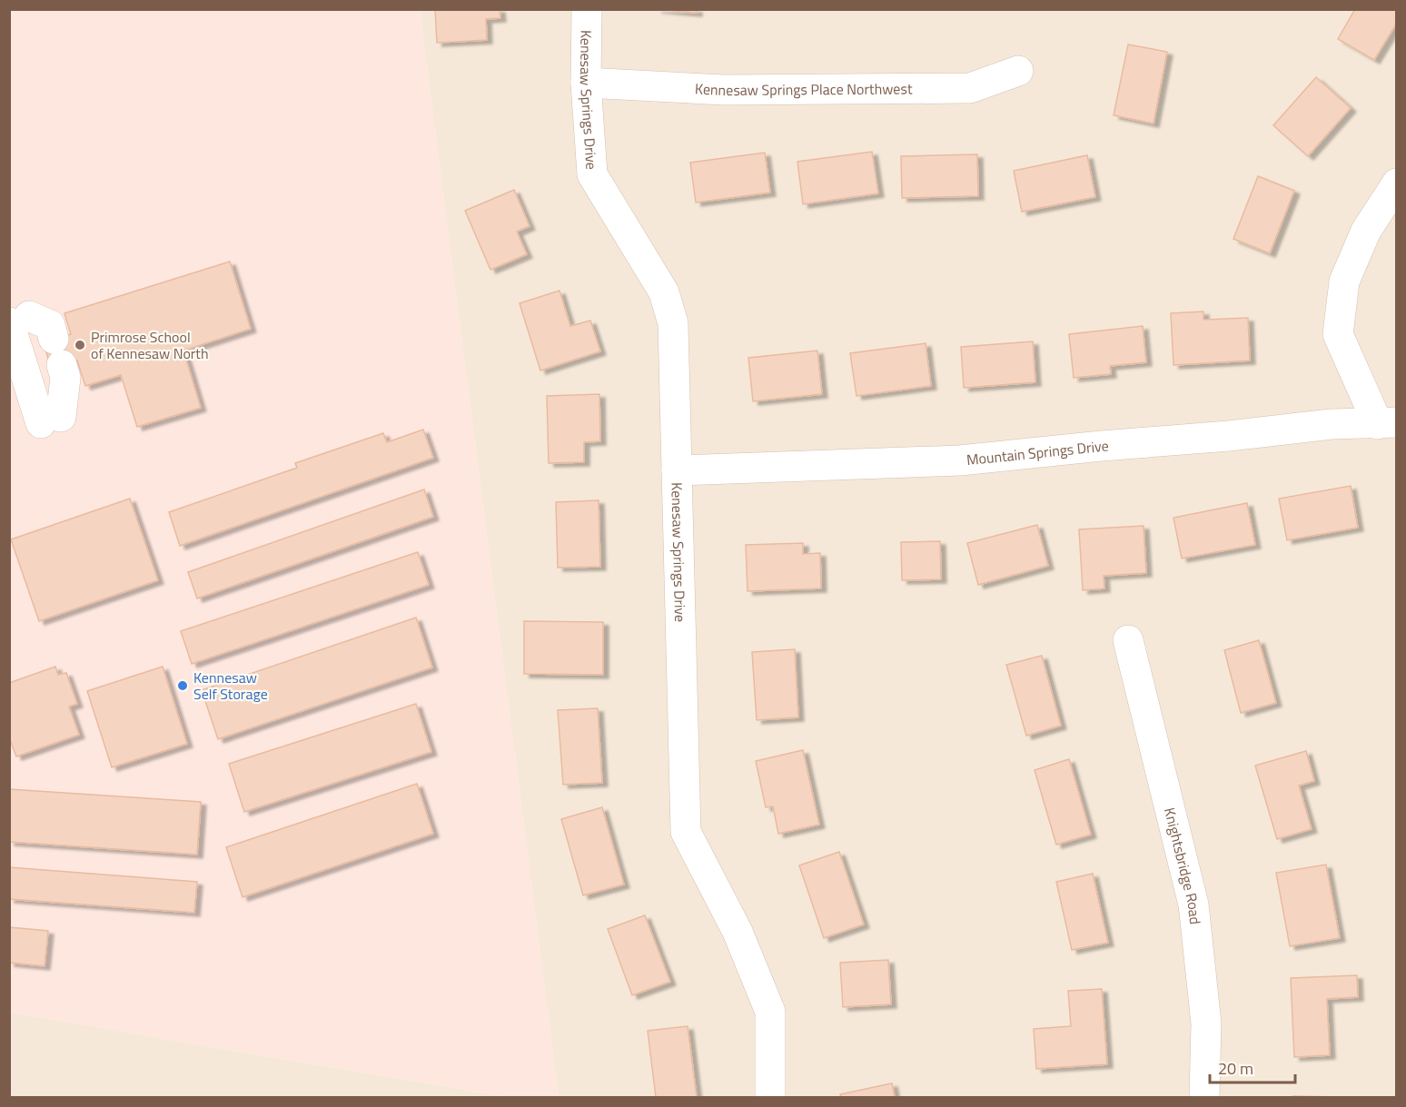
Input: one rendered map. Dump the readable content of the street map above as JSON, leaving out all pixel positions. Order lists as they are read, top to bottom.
{
  "streets": {
    "street": [
      "Kennesaw Springs Place Northwest",
      "Kenesaw Springs Drive",
      "Mountain Springs Drive",
      "Knightsbridge Road"
    ]
  },
  "crossings": [
    ["Kennesaw Springs Place Northwest", "Kenesaw Springs Drive"],
    ["Kenesaw Springs Drive", "Mountain Springs Drive"]
  ],
  "places": ["Primrose School of Kennesaw North", "Kennesaw Self Storage"],
  "scale_bar": "20 m"
}
